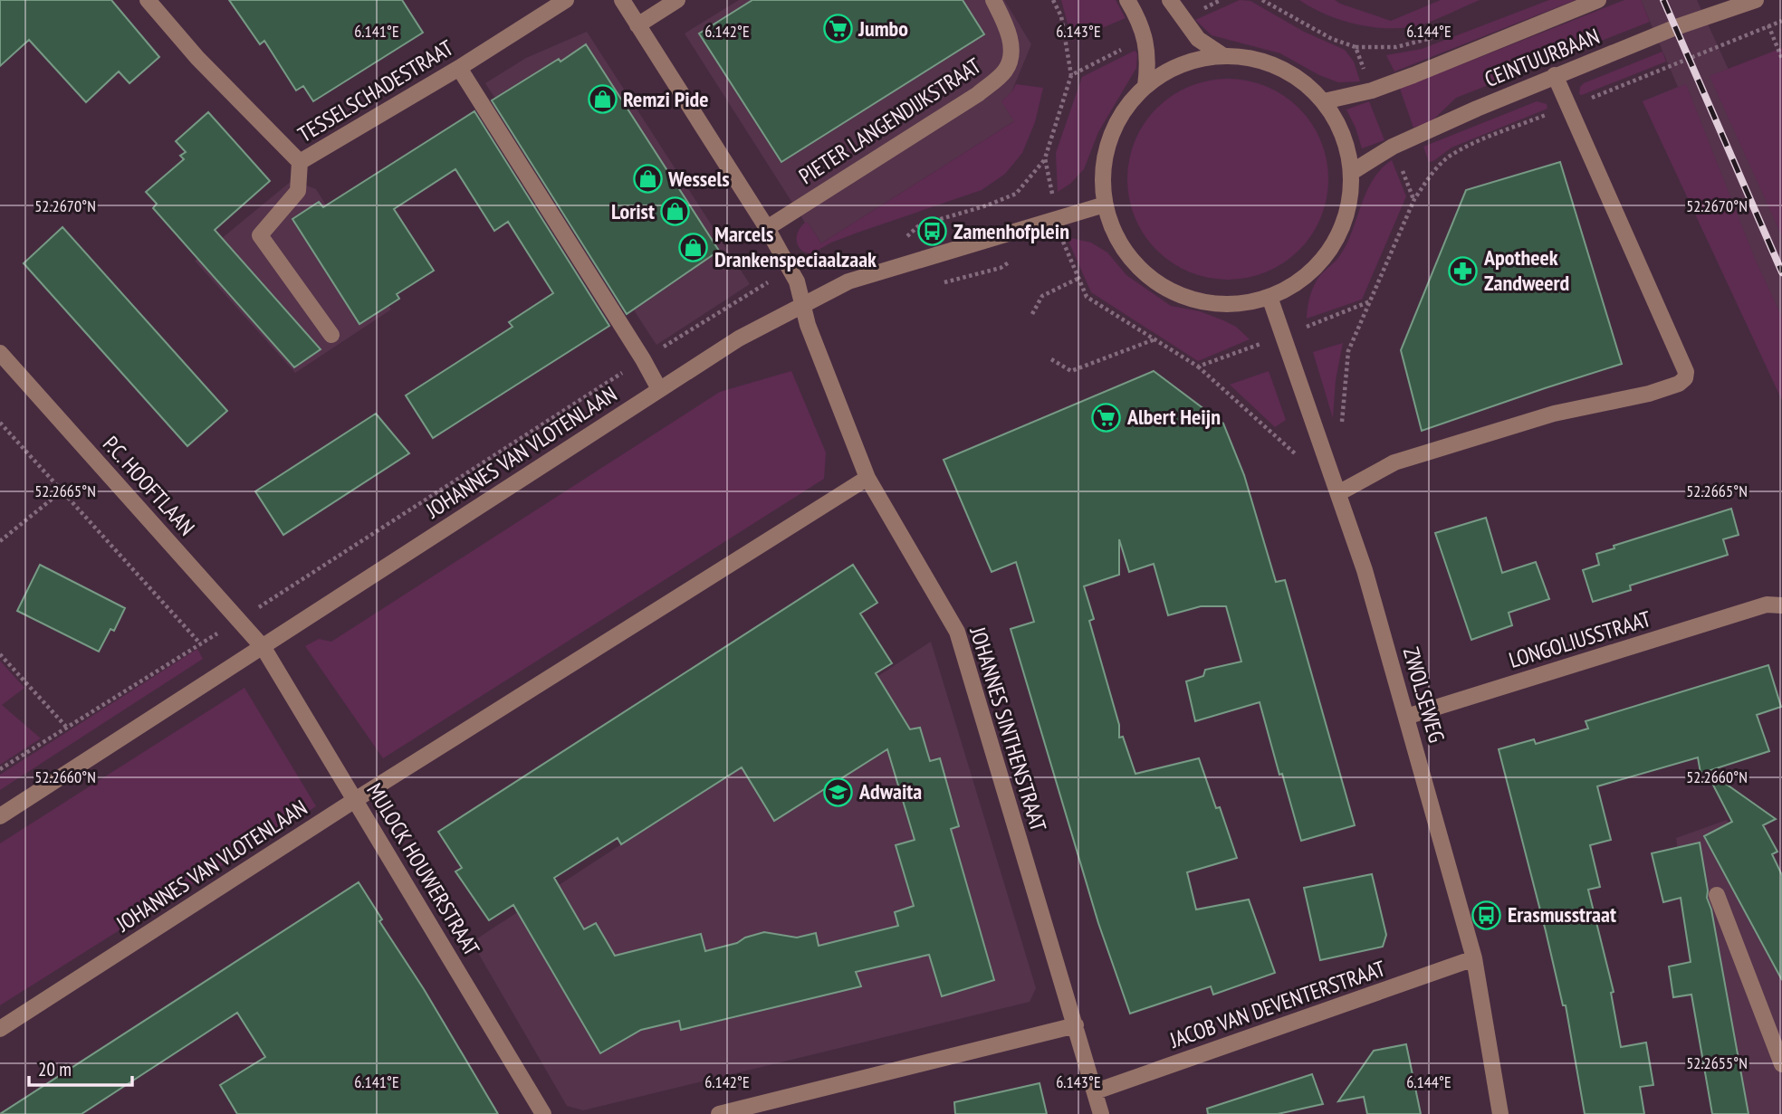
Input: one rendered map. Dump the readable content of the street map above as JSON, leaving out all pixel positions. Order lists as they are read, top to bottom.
{
  "streets": {
    "street": [
      "CEINTUURBAAN",
      "TESSELSCHADESTRAAT",
      "PIETER LANGENDIJKSTRAAT",
      "JOHANNES VAN VLOTENLAAN",
      "P.C. HOOFTLAAN",
      "LONGOLIUSSTRAAT",
      "ZWOLSEWEG",
      "JOHANNES SINTHENSTRAAT",
      "MULOCK HOUWERSTRAAT",
      "JACOB VAN DEVENTERSTRAAT"
    ]
  },
  "crossings": [
    ["PIETER LANGENDIJKSTRAAT", "JOHANNES SINTHENSTRAAT"],
    ["JOHANNES VAN VLOTENLAAN", "P.C. HOOFTLAAN"],
    ["JOHANNES VAN VLOTENLAAN", "JOHANNES SINTHENSTRAAT"],
    ["JOHANNES VAN VLOTENLAAN", "MULOCK HOUWERSTRAAT"],
    ["P.C. HOOFTLAAN", "MULOCK HOUWERSTRAAT"],
    ["LONGOLIUSSTRAAT", "ZWOLSEWEG"],
    ["ZWOLSEWEG", "JACOB VAN DEVENTERSTRAAT"],
    ["JOHANNES SINTHENSTRAAT", "JACOB VAN DEVENTERSTRAAT"]
  ],
  "places": {
    "supermarket": ["Jumbo", "Albert Heijn"],
    "shop": [
      "Remzi Pide",
      "Wessels",
      "Lorist",
      "Marcels Drankenspeciaalzaak"
    ],
    "bus stop": ["Zamenhofplein", "Erasmusstraat"],
    "pharmacy": ["Apotheek Zandweerd"],
    "school or university": ["Adwaita"]
  },
  "scale_bar": "20 m",
  "coordinates": [
    "6.141°E",
    "6.142°E",
    "6.143°E",
    "6.144°E",
    "52.2670°N",
    "52.2665°N",
    "52.2660°N",
    "52.2655°N"
  ]
}
